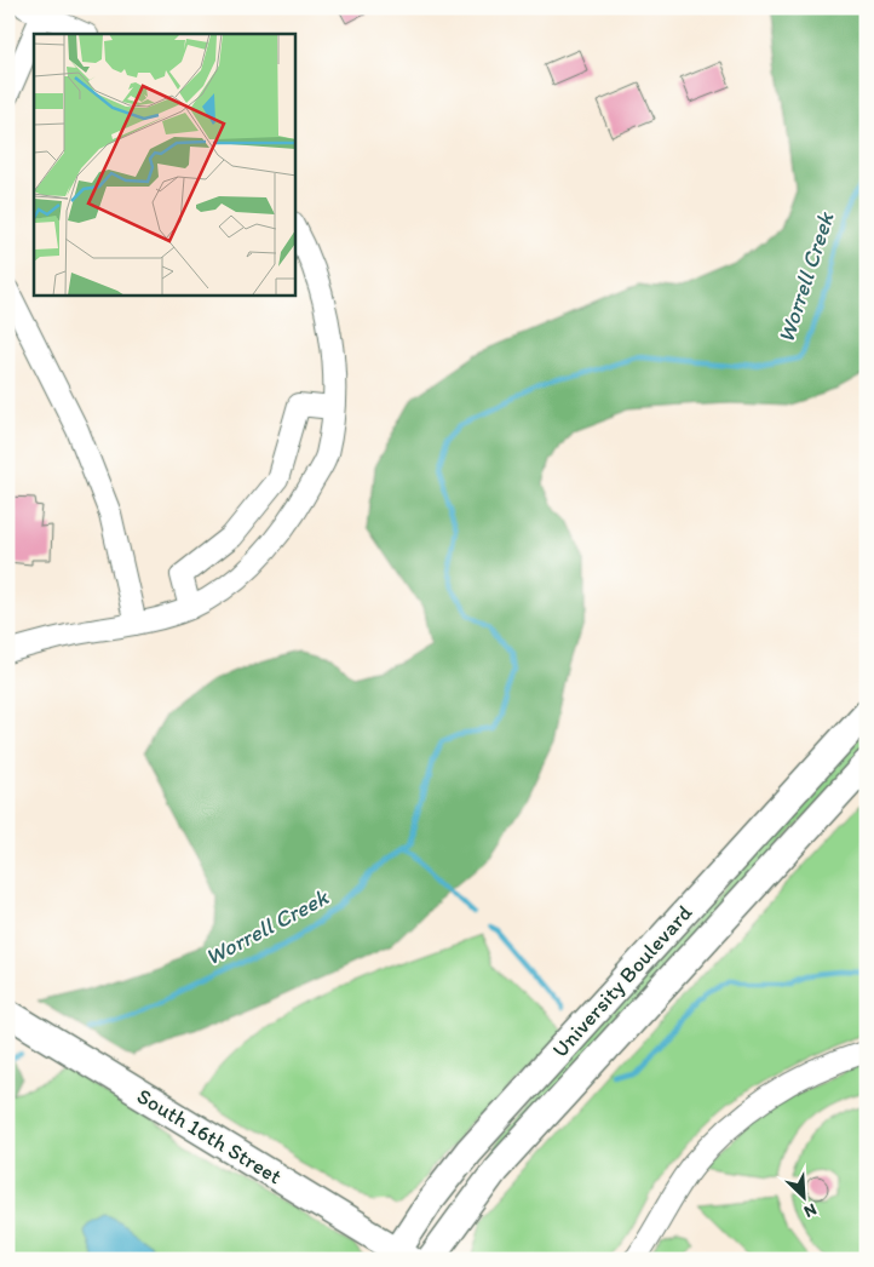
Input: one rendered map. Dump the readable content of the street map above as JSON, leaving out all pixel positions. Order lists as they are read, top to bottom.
{
  "streets": {
    "main road": ["University Boulevard", "South 16th Street"]
  },
  "crossings": [
    ["University Boulevard", "South 16th Street"]
  ],
  "water": ["Worrell Creek"],
  "north": "bottom right"
}
